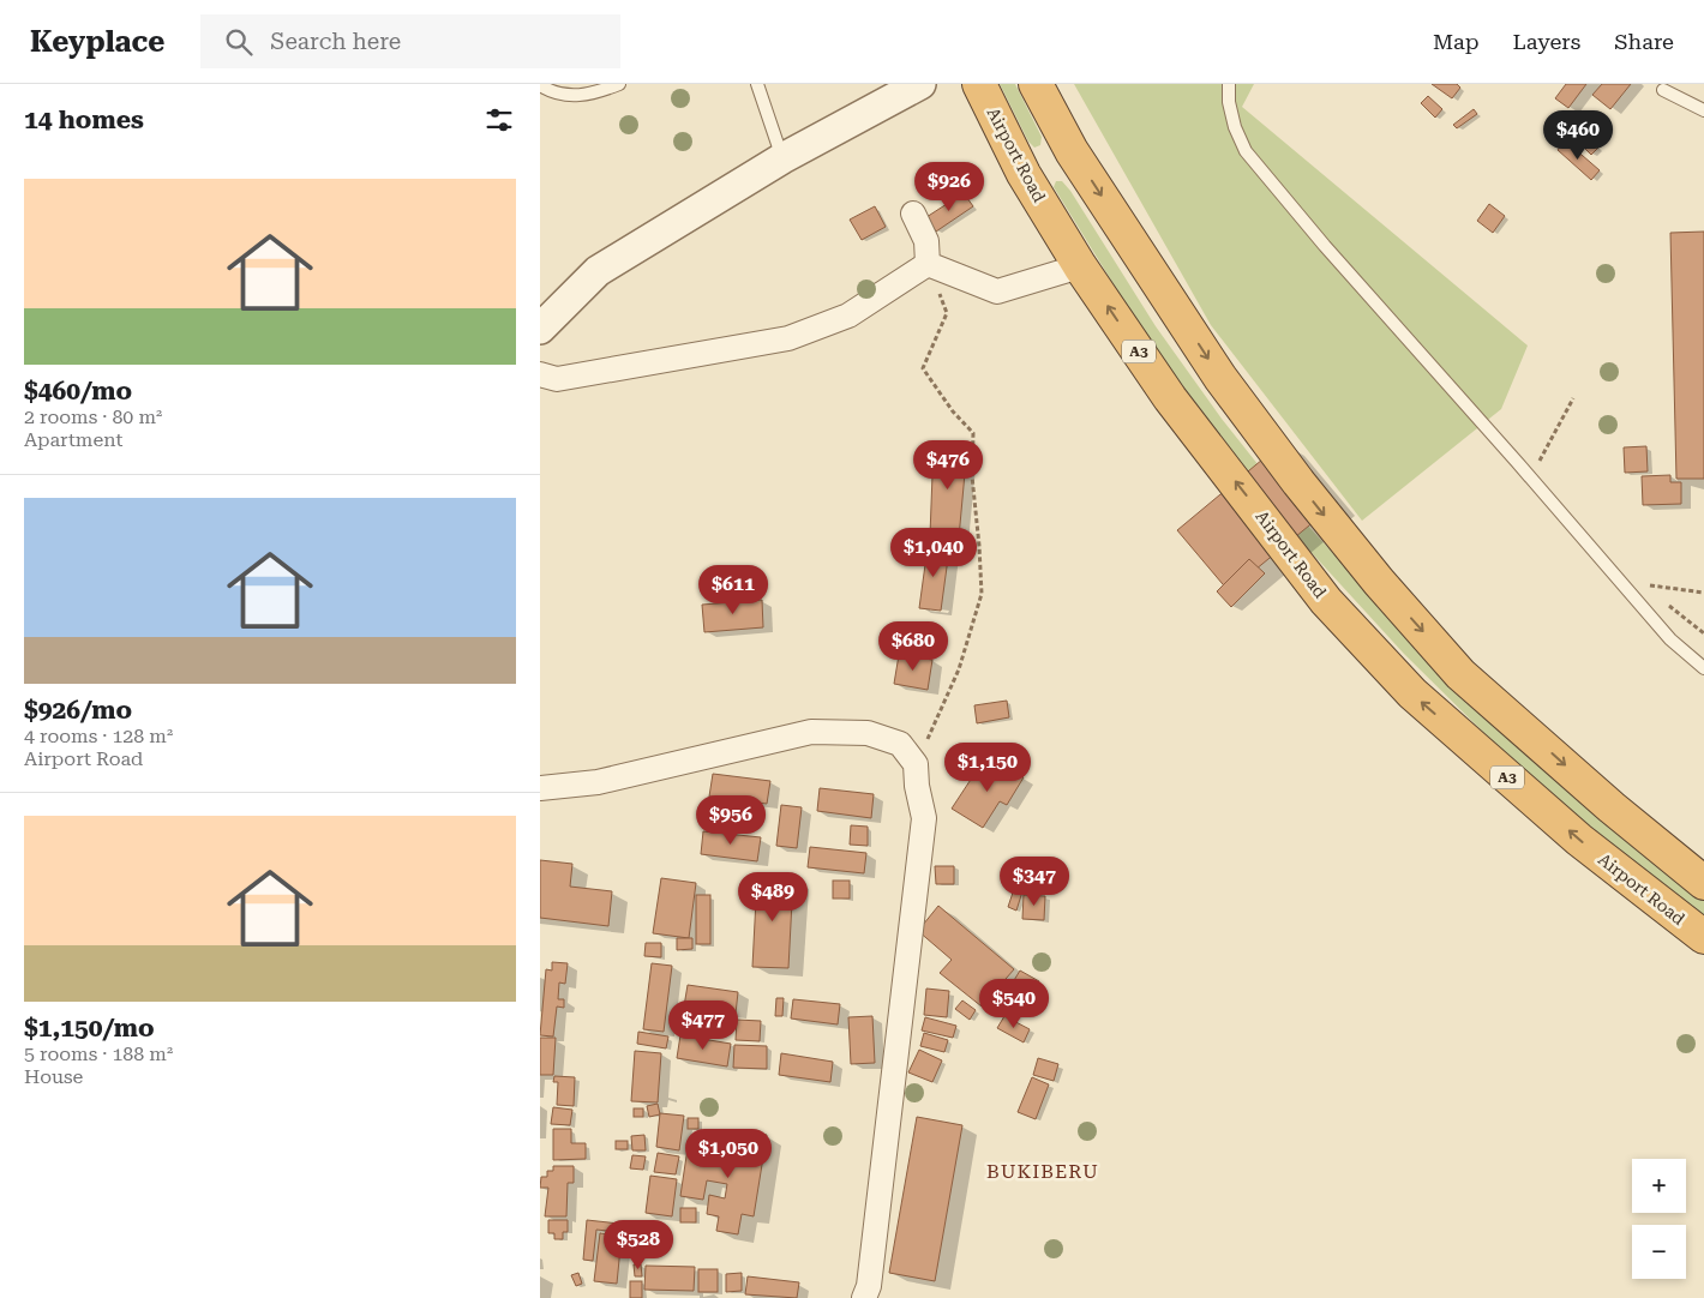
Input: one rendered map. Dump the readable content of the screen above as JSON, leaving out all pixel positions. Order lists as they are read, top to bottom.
{
  "streets": {
    "highway": ["Airport Road", "A3"]
  },
  "districts": ["BUKIBERU"],
  "page": {
    "header": "Keyplace",
    "search": "Search here",
    "nav": ["Map", "Layers", "Share"],
    "heading": "14 homes",
    "price": [
      "$460",
      "$926",
      "$476",
      "$1,040",
      "$611",
      "$680",
      "$1,150",
      "$956",
      "$347",
      "$489",
      "$540",
      "$477",
      "$1,050",
      "$528"
    ],
    "list": [
      {
        "name": "$460/mo",
        "note": "2 rooms · 80 m² · Apartment"
      },
      {
        "name": "$926/mo",
        "note": "4 rooms · 128 m² · Airport Road"
      },
      {
        "name": "$1,150/mo",
        "note": "5 rooms · 188 m² · House"
      }
    ],
    "map_buttons": ["+", "−"]
  }
}
